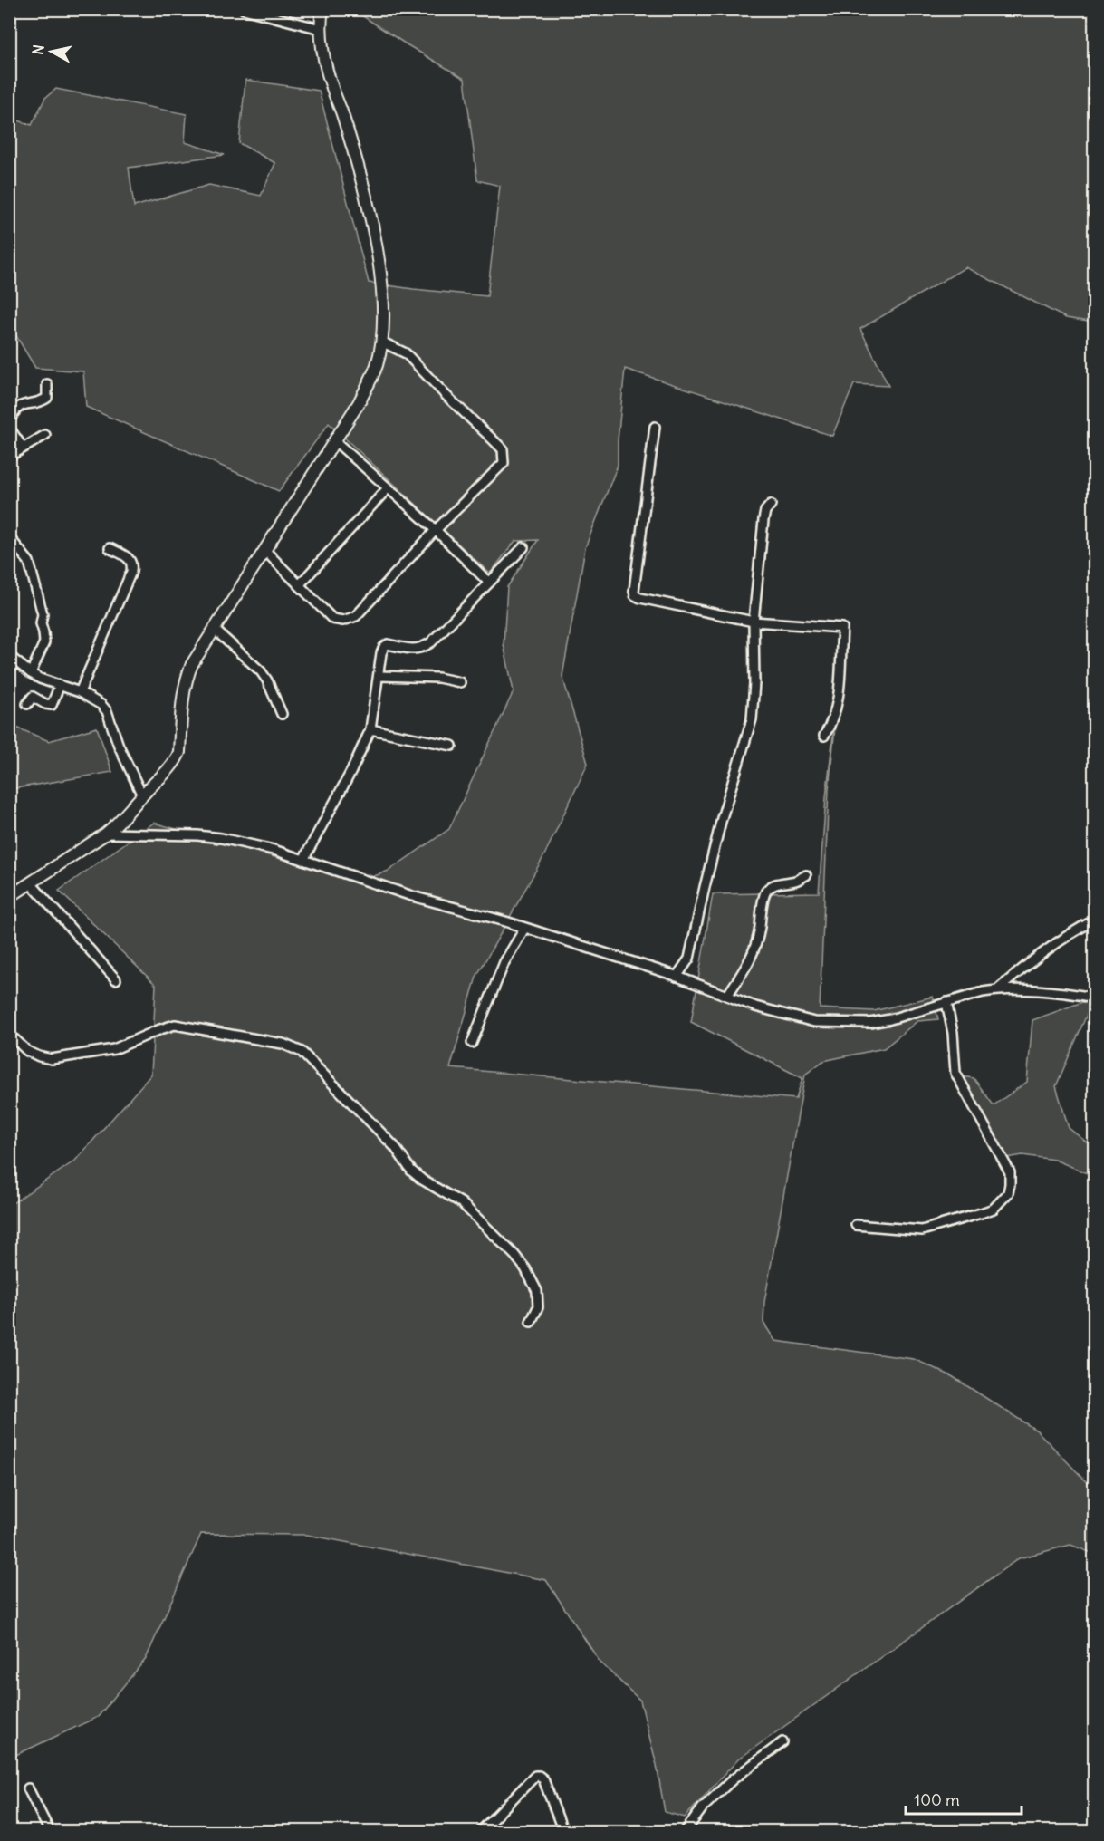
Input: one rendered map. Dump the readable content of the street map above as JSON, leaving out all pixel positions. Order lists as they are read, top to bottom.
{
  "scale_bar": "100 m",
  "north": "left"
}
